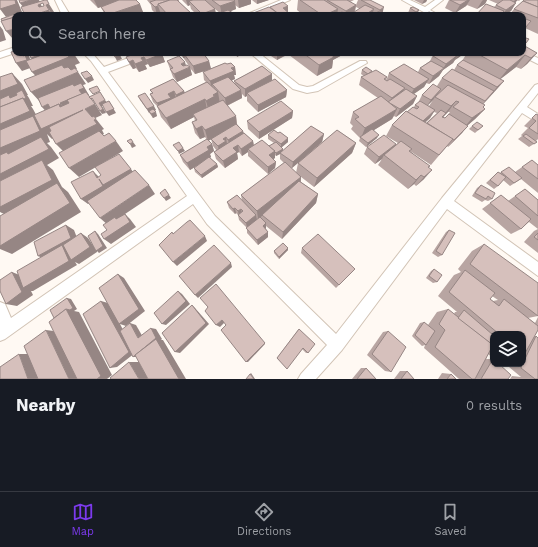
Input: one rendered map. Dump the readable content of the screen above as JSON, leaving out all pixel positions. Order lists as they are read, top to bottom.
{
  "page": {
    "search": "Search here",
    "heading": ["Nearby", "0 results"],
    "nav": ["Map", "Directions", "Saved"]
  }
}
